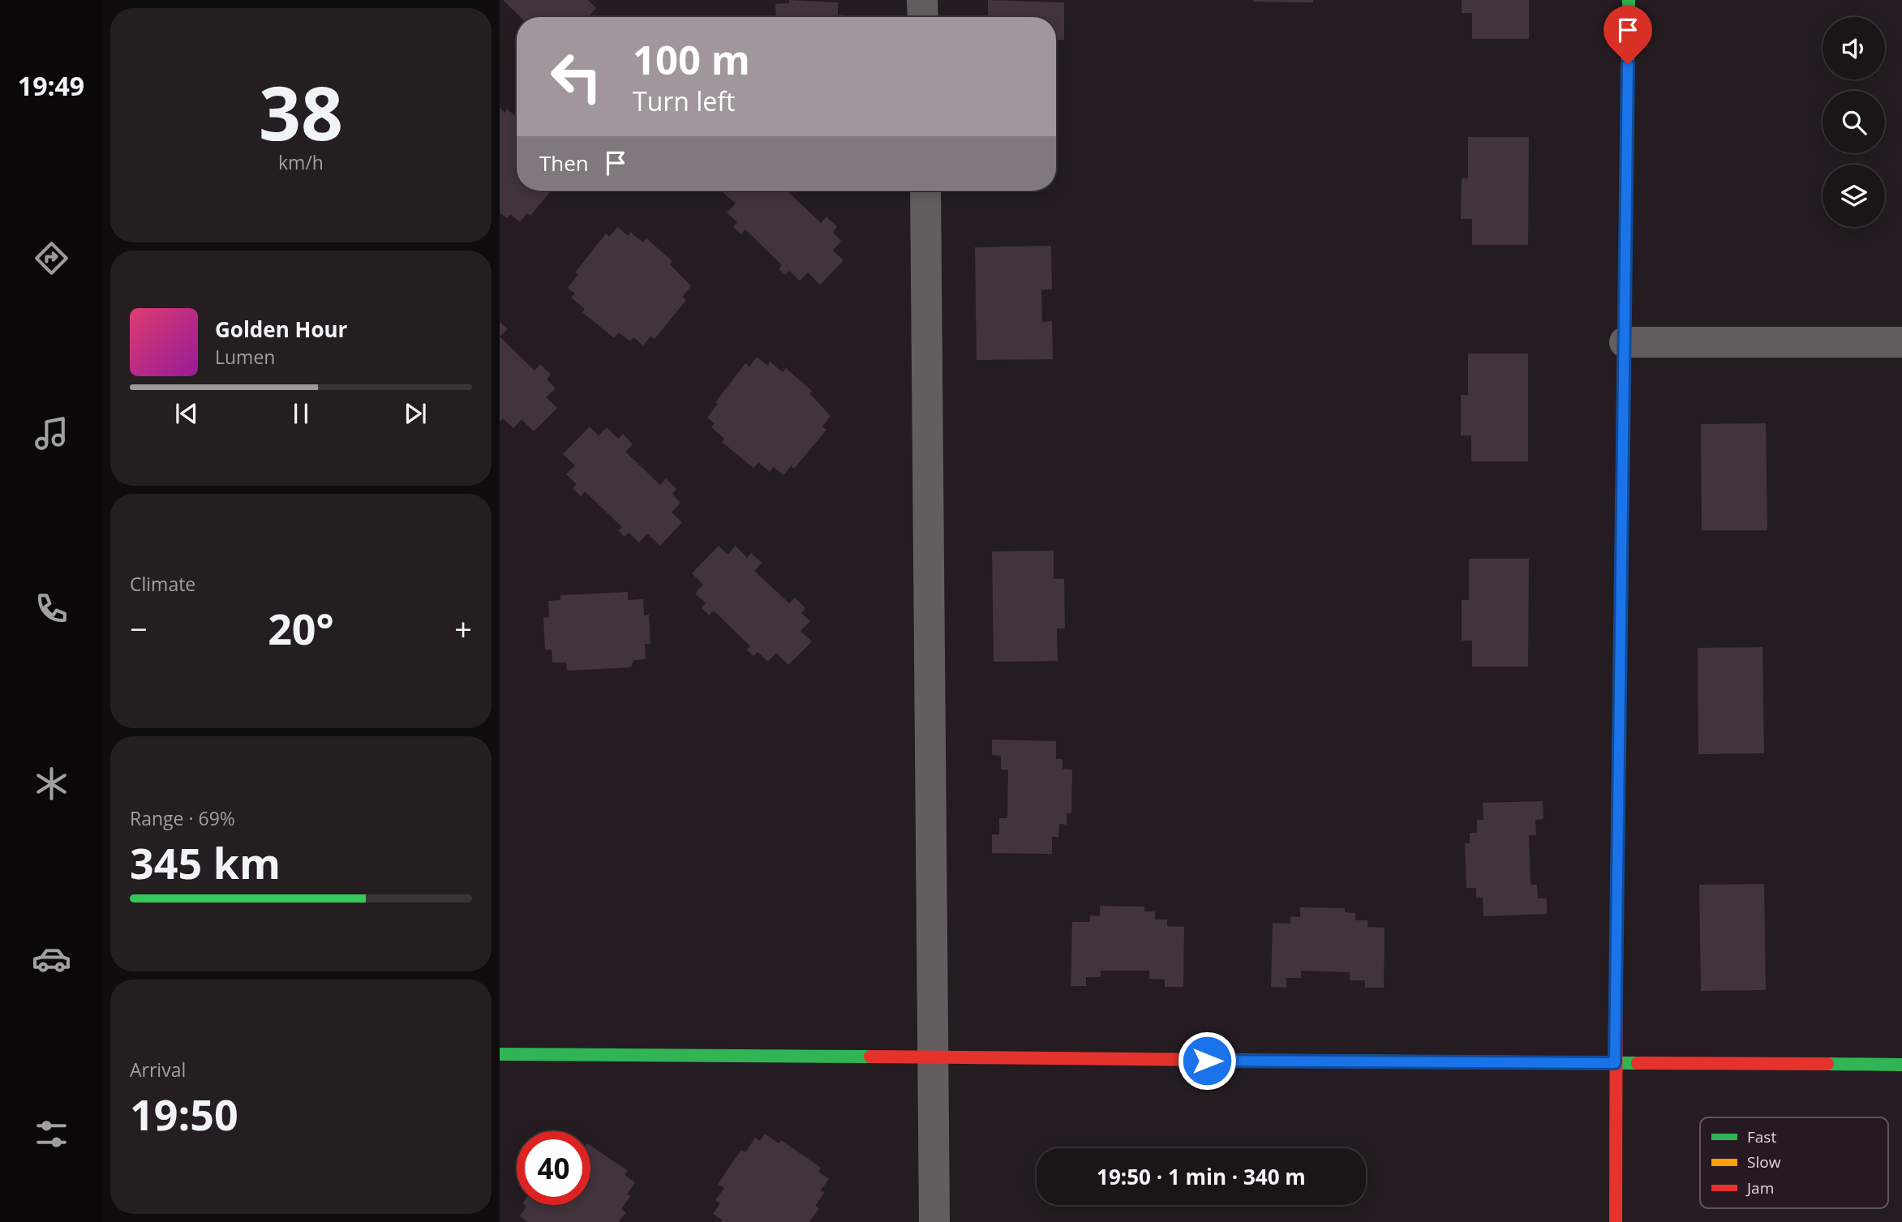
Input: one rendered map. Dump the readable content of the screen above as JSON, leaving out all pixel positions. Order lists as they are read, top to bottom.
{
  "legend": ["Fast", "Slow", "Jam"],
  "page": {
    "tabs": "19:49",
    "tile": [
      ["38", "km/h"],
      "Climate",
      ["Range · 69%", "345 km"],
      ["Arrival", "19:50"]
    ],
    "turn": ["100 m", "Turn left"],
    "then": "Then",
    "song": ["Golden Hour", "Lumen"],
    "heat": ["−", "20°", "+"],
    "limit": "40",
    "trip": "19:50 · 1 min · 340 m"
  }
}
